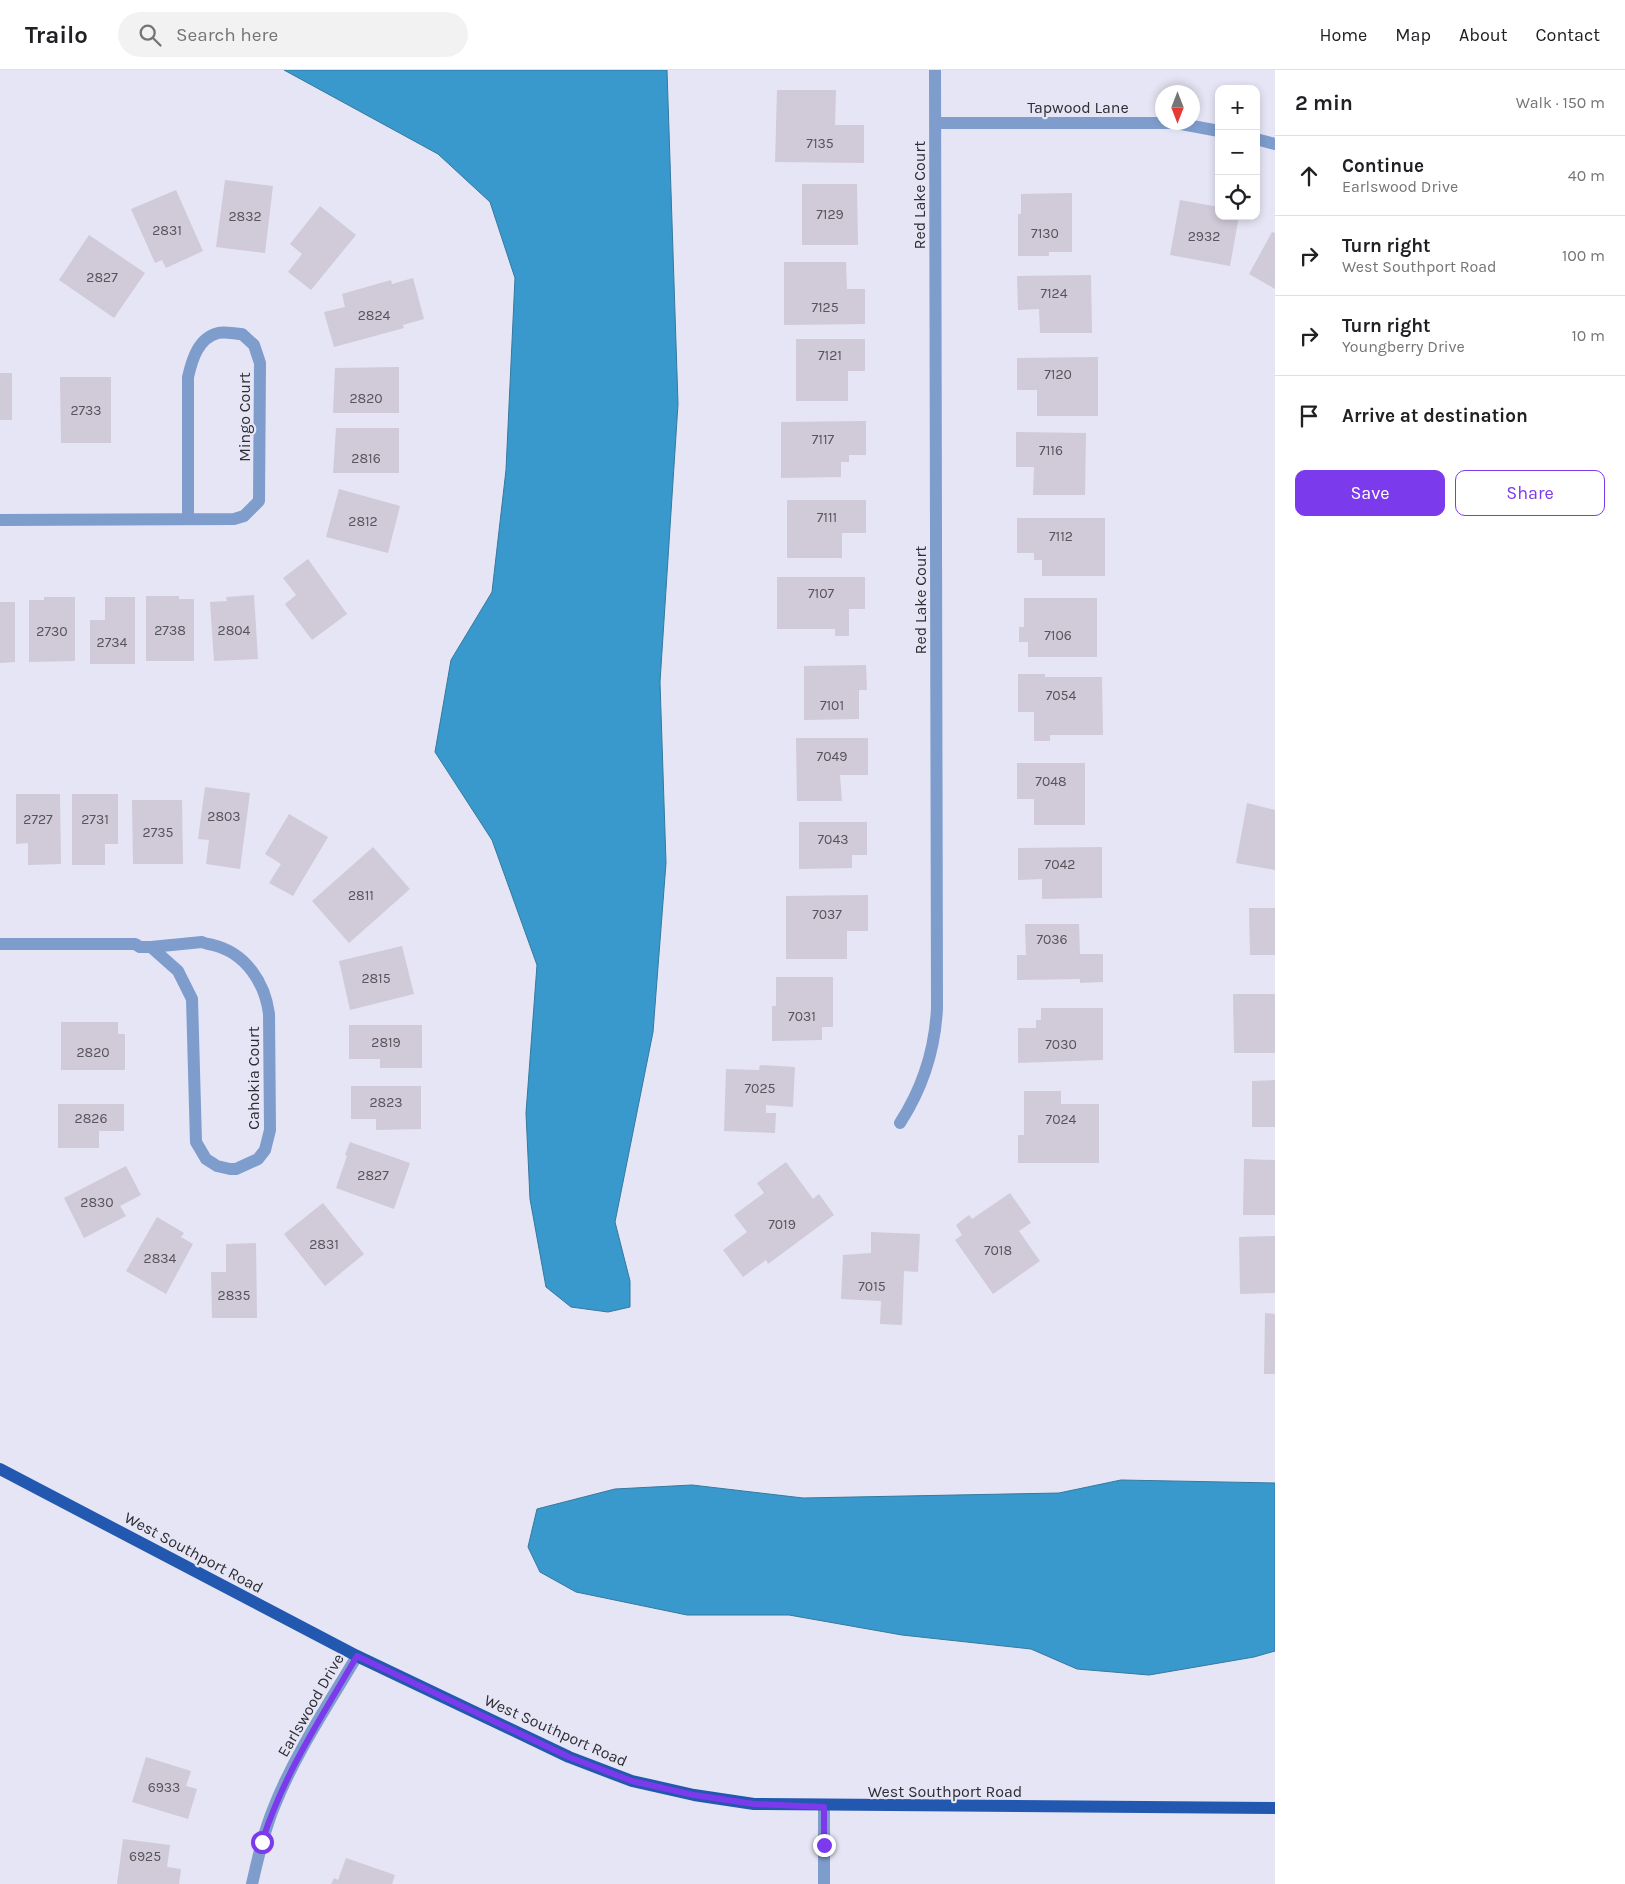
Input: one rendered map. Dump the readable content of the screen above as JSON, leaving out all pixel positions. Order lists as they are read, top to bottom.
{
  "streets": {
    "main road": ["West Southport Road"],
    "street": [
      "Tapwood Lane",
      "Red Lake Court",
      "Mingo Court",
      "Cahokia Court",
      "Earlswood Drive"
    ]
  },
  "crossings": [
    ["Tapwood Lane", "Red Lake Court"],
    ["West Southport Road", "Earlswood Drive"]
  ],
  "house_numbers": [
    "7135",
    "7129",
    "2832",
    "2831",
    "7130",
    "2932",
    "2827",
    "7124",
    "7125",
    "2824",
    "7121",
    "7120",
    "2820",
    "2733",
    "7117",
    "7116",
    "2816",
    "7111",
    "2812",
    "7112",
    "7107",
    "2738",
    "2804",
    "2730",
    "7106",
    "2734",
    "7054",
    "7101",
    "7049",
    "7048",
    "2803",
    "2727",
    "2731",
    "2735",
    "7043",
    "7042",
    "2811",
    "7037",
    "7036",
    "2815",
    "7031",
    "2819",
    "7030",
    "2820",
    "7025",
    "2823",
    "2826",
    "7024",
    "2827",
    "2830",
    "7019",
    "2831",
    "7018",
    "2834",
    "7015",
    "2835",
    "6933",
    "6925"
  ],
  "north": "bottom",
  "page": {
    "header": "Trailo",
    "search": "Search here",
    "nav": [
      "Home",
      "Map",
      "About",
      "Contact"
    ],
    "heading": ["2 min", "Walk · 150 m"],
    "map_buttons": ["+", "−"],
    "list": [
      ["Continue", "Earlswood Drive", "40 m"],
      ["Turn right", "West Southport Road", "100 m"],
      ["Turn right", "Youngberry Drive", "10 m"],
      "Arrive at destination"
    ],
    "buttons": ["Save", "Share"]
  }
}
